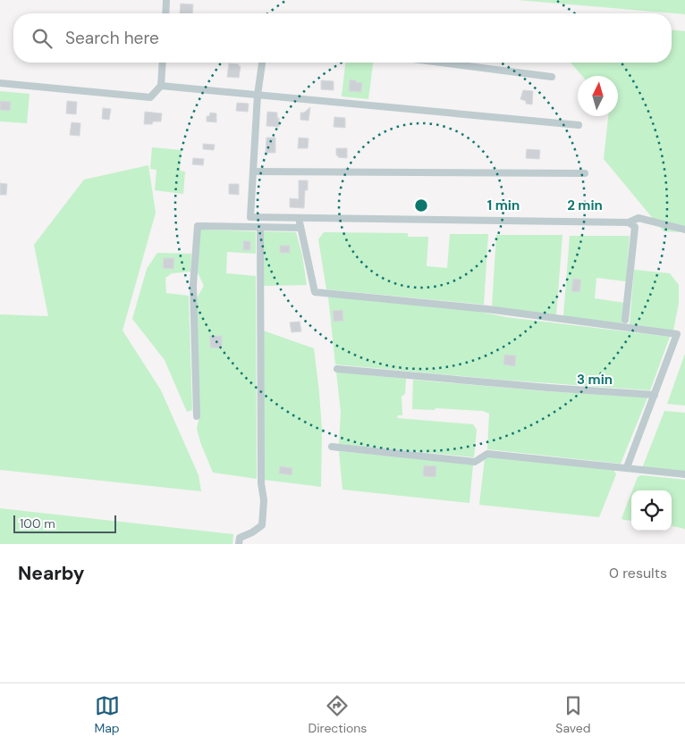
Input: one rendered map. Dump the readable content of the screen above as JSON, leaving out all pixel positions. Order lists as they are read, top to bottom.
{
  "scale_bar": "100 m",
  "north": "top",
  "page": {
    "search": "Search here",
    "scale": "100 m",
    "heading": ["Nearby", "0 results"],
    "nav": ["Map", "Directions", "Saved"]
  },
  "rings": ["1 min", "2 min", "3 min"]
}
